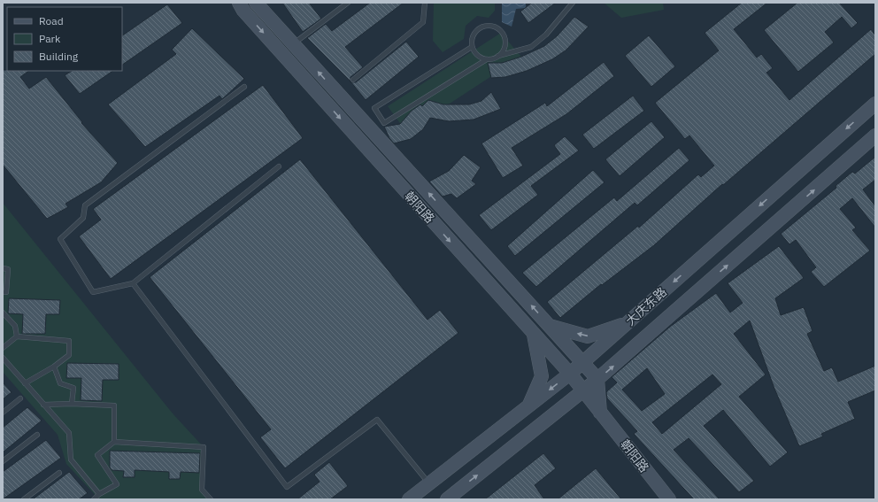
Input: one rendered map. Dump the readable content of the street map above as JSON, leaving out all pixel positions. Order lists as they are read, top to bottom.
{
  "streets": {
    "main road": ["朝阳路", "大庆东路"]
  },
  "crossings": [
    ["朝阳路", "大庆东路"]
  ],
  "legend": ["Road", "Park", "Building"]
}
